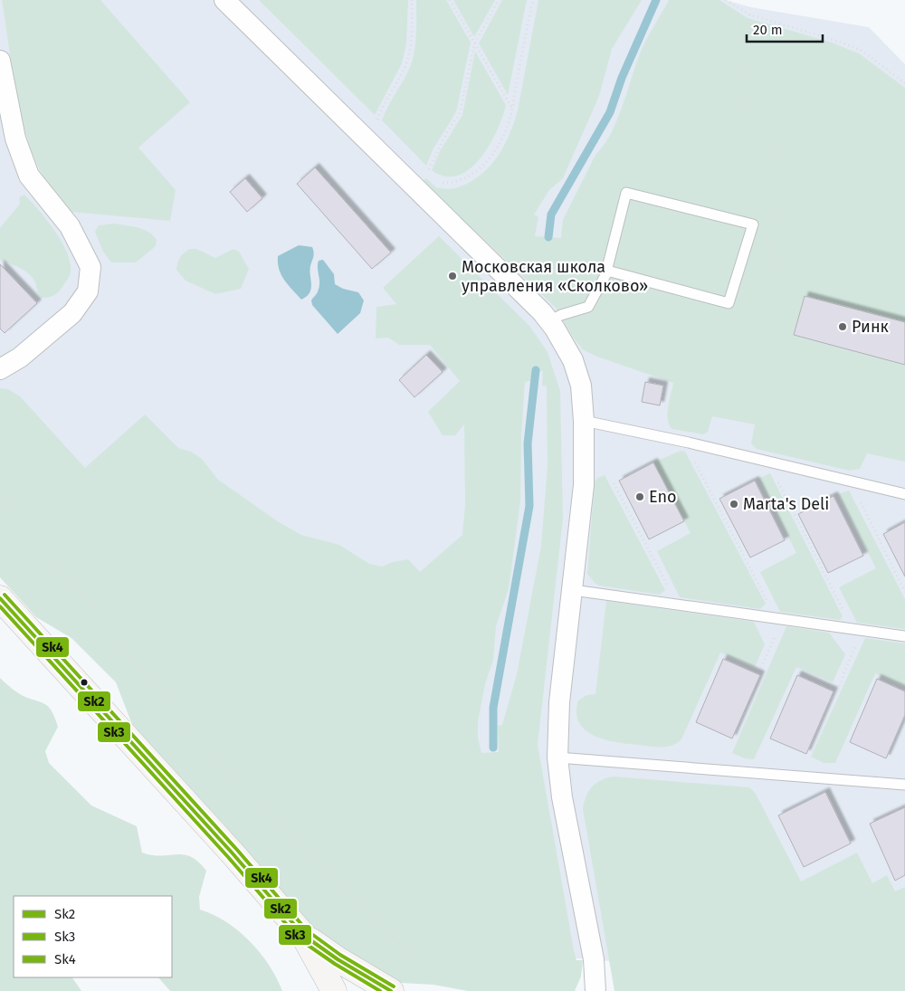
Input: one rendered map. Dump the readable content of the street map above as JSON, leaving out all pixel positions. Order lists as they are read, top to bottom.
{
  "places": [
    "Московская школа управления «Сколково»",
    "Ринк",
    "Eno",
    "Marta's Deli"
  ],
  "lines": ["transit line Sk4", "transit line Sk2", "transit line Sk3"],
  "legend": ["Sk2", "Sk3", "Sk4"],
  "scale_bar": "20 m"
}
